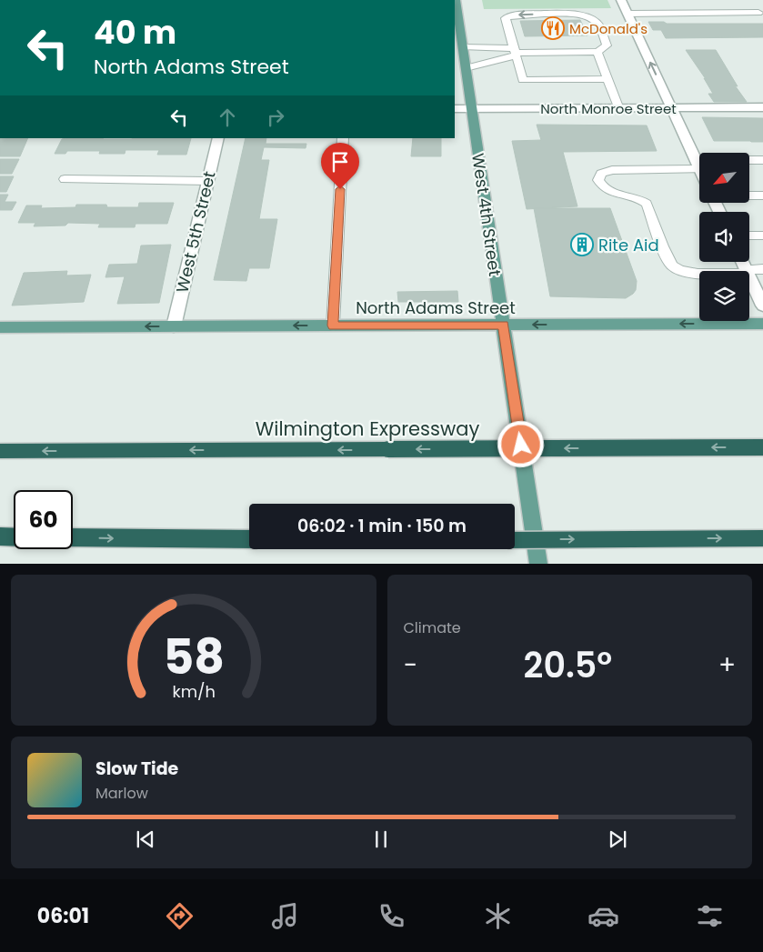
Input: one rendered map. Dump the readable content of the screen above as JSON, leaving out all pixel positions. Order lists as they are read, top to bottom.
{
  "streets": {
    "highway": ["Wilmington Expressway"],
    "main road": ["West 4th Street", "North Adams Street"],
    "street": ["North Monroe Street", "West 5th Street"]
  },
  "crossings": [
    ["North Monroe Street", "West 4th Street"],
    ["West 4th Street", "North Adams Street"],
    ["West 5th Street", "North Adams Street"]
  ],
  "one_way": ["North Adams Street"],
  "places": {
    "restaurant": ["McDonald's"],
    "building": ["Rite Aid"]
  },
  "north": "bottom left",
  "page": {
    "turn": ["40 m", "North Adams Street"],
    "limit": "60",
    "trip": "06:02 · 1 min · 150 m",
    "tile": "Climate",
    "heat": ["−", "20.5°", "+"],
    "song": ["Slow Tide", "Marlow"],
    "tabs": "06:01",
    "gauge": ["58", "km/h"]
  }
}
